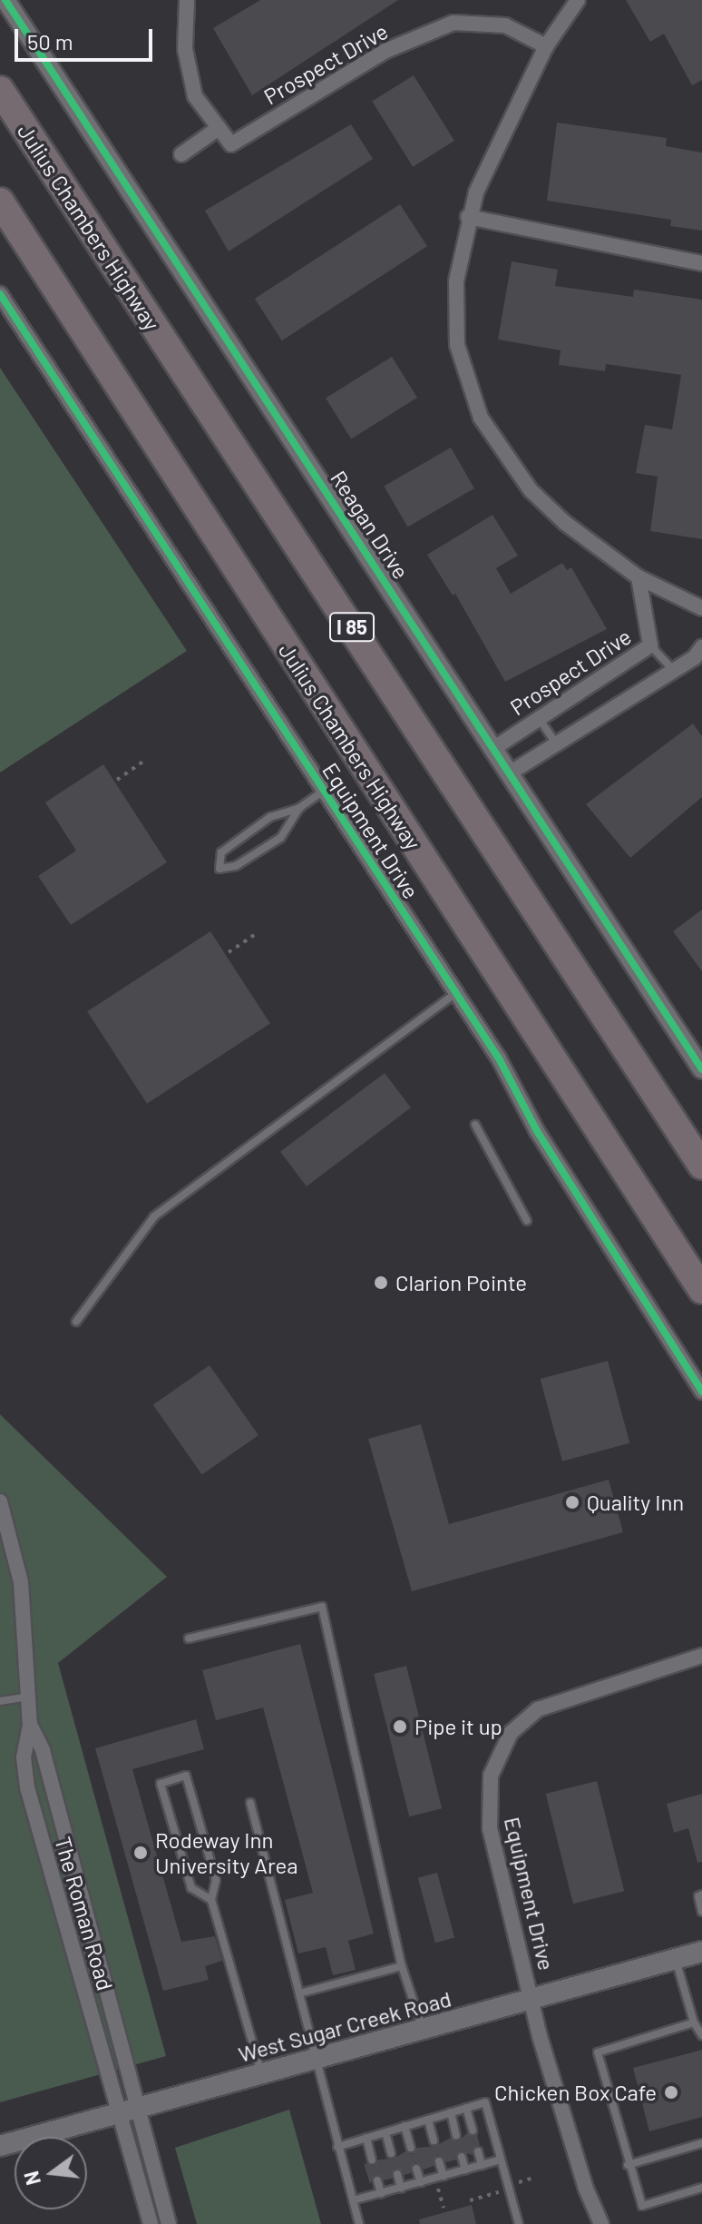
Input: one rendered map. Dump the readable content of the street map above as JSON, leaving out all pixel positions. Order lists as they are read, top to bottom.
{
  "streets": {
    "highway": ["Julius Chambers Highway", "I 85"],
    "main road": ["West Sugar Creek Road"],
    "street": [
      "Prospect Drive",
      "Reagan Drive",
      "Equipment Drive",
      "The Roman Road"
    ]
  },
  "crossings": [
    ["Prospect Drive", "Reagan Drive"],
    ["Equipment Drive", "West Sugar Creek Road"],
    ["The Roman Road", "West Sugar Creek Road"]
  ],
  "places": [
    "Clarion Pointe",
    "Quality Inn",
    "Pipe it up",
    "Rodeway Inn University Area",
    "Chicken Box Cafe"
  ],
  "scale_bar": "50 m",
  "north": "left"
}
